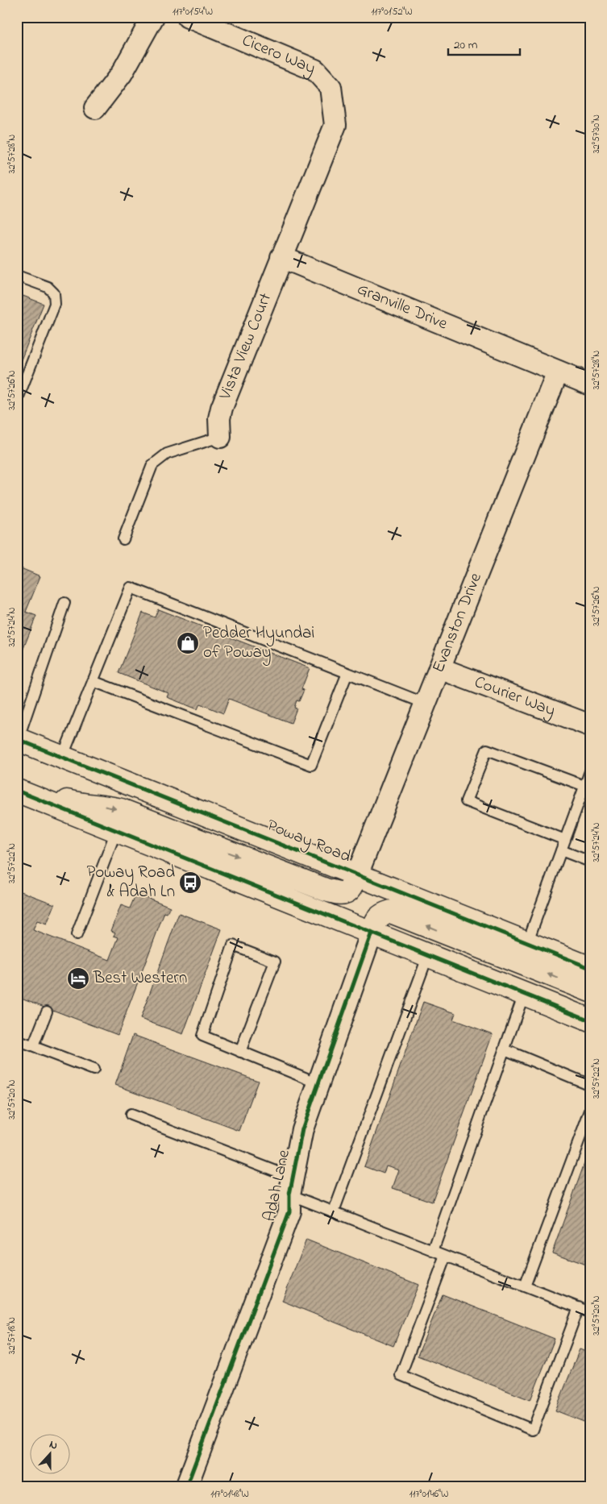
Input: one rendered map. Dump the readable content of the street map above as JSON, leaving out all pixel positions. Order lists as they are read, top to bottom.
{
  "streets": {
    "main road": ["Poway Road"],
    "street": [
      "Cicero Way",
      "Granville Drive",
      "Vista View Court",
      "Evanston Drive",
      "Courier Way",
      "Adah Lane"
    ]
  },
  "crossings": [
    ["Cicero Way", "Granville Drive"],
    ["Cicero Way", "Vista View Court"],
    ["Granville Drive", "Vista View Court"],
    ["Granville Drive", "Evanston Drive"],
    ["Evanston Drive", "Courier Way"],
    ["Evanston Drive", "Poway Road"]
  ],
  "places": {
    "shop": ["Pedder Hyundai of Poway"],
    "bus stop": ["Poway Road & Adah Ln"],
    "hotel": ["Best Western"]
  },
  "scale_bar": "20 m",
  "north": "top",
  "coordinates": [
    "117°01'54\"W",
    "117°01'52\"W",
    "32°57'30\"N",
    "32°57'28\"N",
    "32°57'26\"N",
    "32°57'24\"N",
    "32°57'22\"N",
    "32°57'20\"N",
    "32°57'18\"N",
    "117°01'48\"W",
    "117°01'46\"W"
  ]
}
